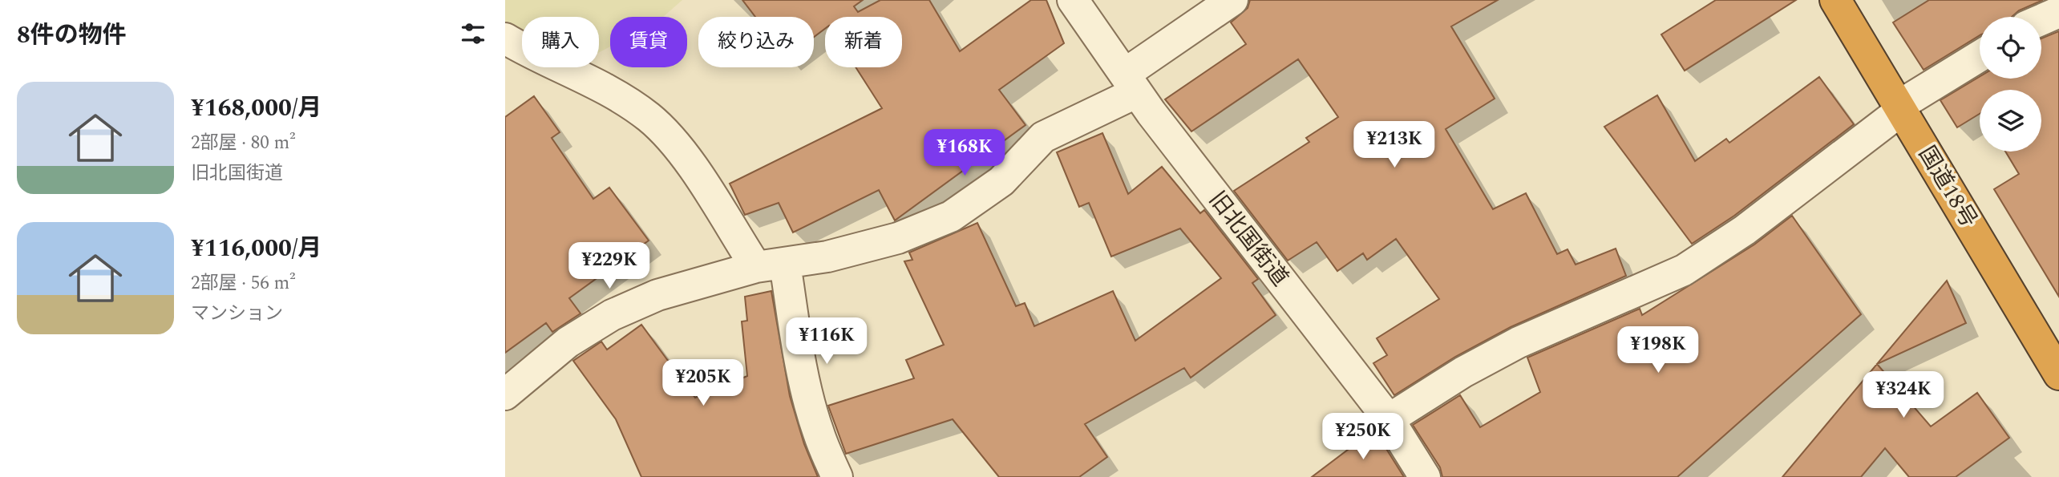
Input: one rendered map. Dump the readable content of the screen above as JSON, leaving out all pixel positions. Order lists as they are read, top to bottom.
{
  "streets": {
    "highway": ["国道18号"],
    "street": ["旧北国街道"]
  },
  "page": {
    "heading": "8件の物件",
    "chip": [
      "購入",
      "賃貸",
      "絞り込み",
      "新着"
    ],
    "list": [
      {
        "name": "¥168,000/月",
        "note": "2部屋 · 80 m² · 旧北国街道"
      },
      {
        "name": "¥116,000/月",
        "note": "2部屋 · 56 m² · マンション"
      }
    ],
    "price": [
      "¥213K",
      "¥168K",
      "¥229K",
      "¥116K",
      "¥198K",
      "¥205K",
      "¥324K",
      "¥250K"
    ]
  }
}
